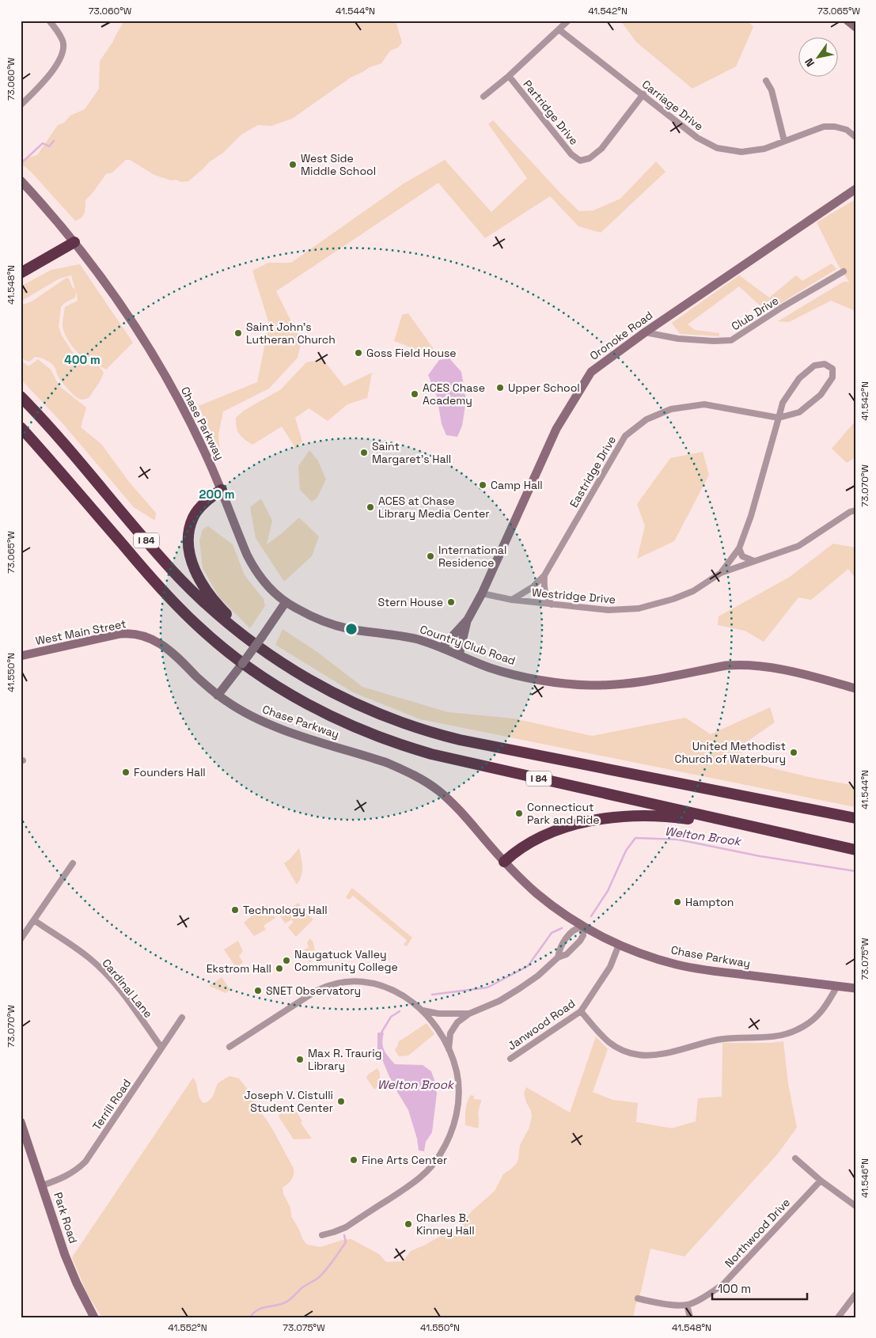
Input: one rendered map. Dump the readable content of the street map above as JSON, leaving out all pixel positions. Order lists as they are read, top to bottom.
{
  "streets": {
    "highway": ["I 84"],
    "main road": [
      "Oronoke Road",
      "Chase Parkway",
      "West Main Street",
      "Country Club Road",
      "Park Road"
    ],
    "street": [
      "Carriage Drive",
      "Partridge Drive",
      "Club Drive",
      "Eastridge Drive",
      "Westridge Drive",
      "Cardinal Lane",
      "Janwood Road",
      "Terrill Road",
      "Northwood Drive"
    ]
  },
  "crossings": [
    ["Carriage Drive", "Partridge Drive"],
    ["Club Drive", "Oronoke Road"],
    ["Oronoke Road", "Westridge Drive"],
    ["Oronoke Road", "Country Club Road"],
    ["Chase Parkway", "West Main Street"],
    ["Chase Parkway", "Country Club Road"],
    ["Chase Parkway", "Janwood Road"],
    ["Eastridge Drive", "Westridge Drive"],
    ["Cardinal Lane", "Terrill Road"],
    ["Terrill Road", "Park Road"]
  ],
  "water": ["Welton Brook"],
  "places": [
    "West Side Middle School",
    "Saint John's Lutheran Church",
    "Goss Field House",
    "Upper School",
    "ACES Chase Academy",
    "Saint Margaret's Hall",
    "Camp Hall",
    "ACES at Chase Library Media Center",
    "International Residence",
    "Stern House",
    "United Methodist Church of Waterbury",
    "Founders Hall",
    "Connecticut Park and Ride",
    "Hampton",
    "Technology Hall",
    "Naugatuck Valley Community College",
    "Ekstrom Hall",
    "SNET Observatory",
    "Max R. Traurig Library",
    "Joseph V. Cistulli Student Center",
    "Fine Arts Center",
    "Charles B. Kinney Hall"
  ],
  "scale_bar": "100 m",
  "north": "bottom left",
  "coordinates": [
    "73.060°W",
    "41.544°N",
    "41.542°N",
    "73.065°W",
    "41.548°N",
    "73.070°W",
    "41.550°N",
    "73.075°W",
    "41.546°N",
    "41.552°N"
  ],
  "rings": ["400 m", "200 m"]
}
